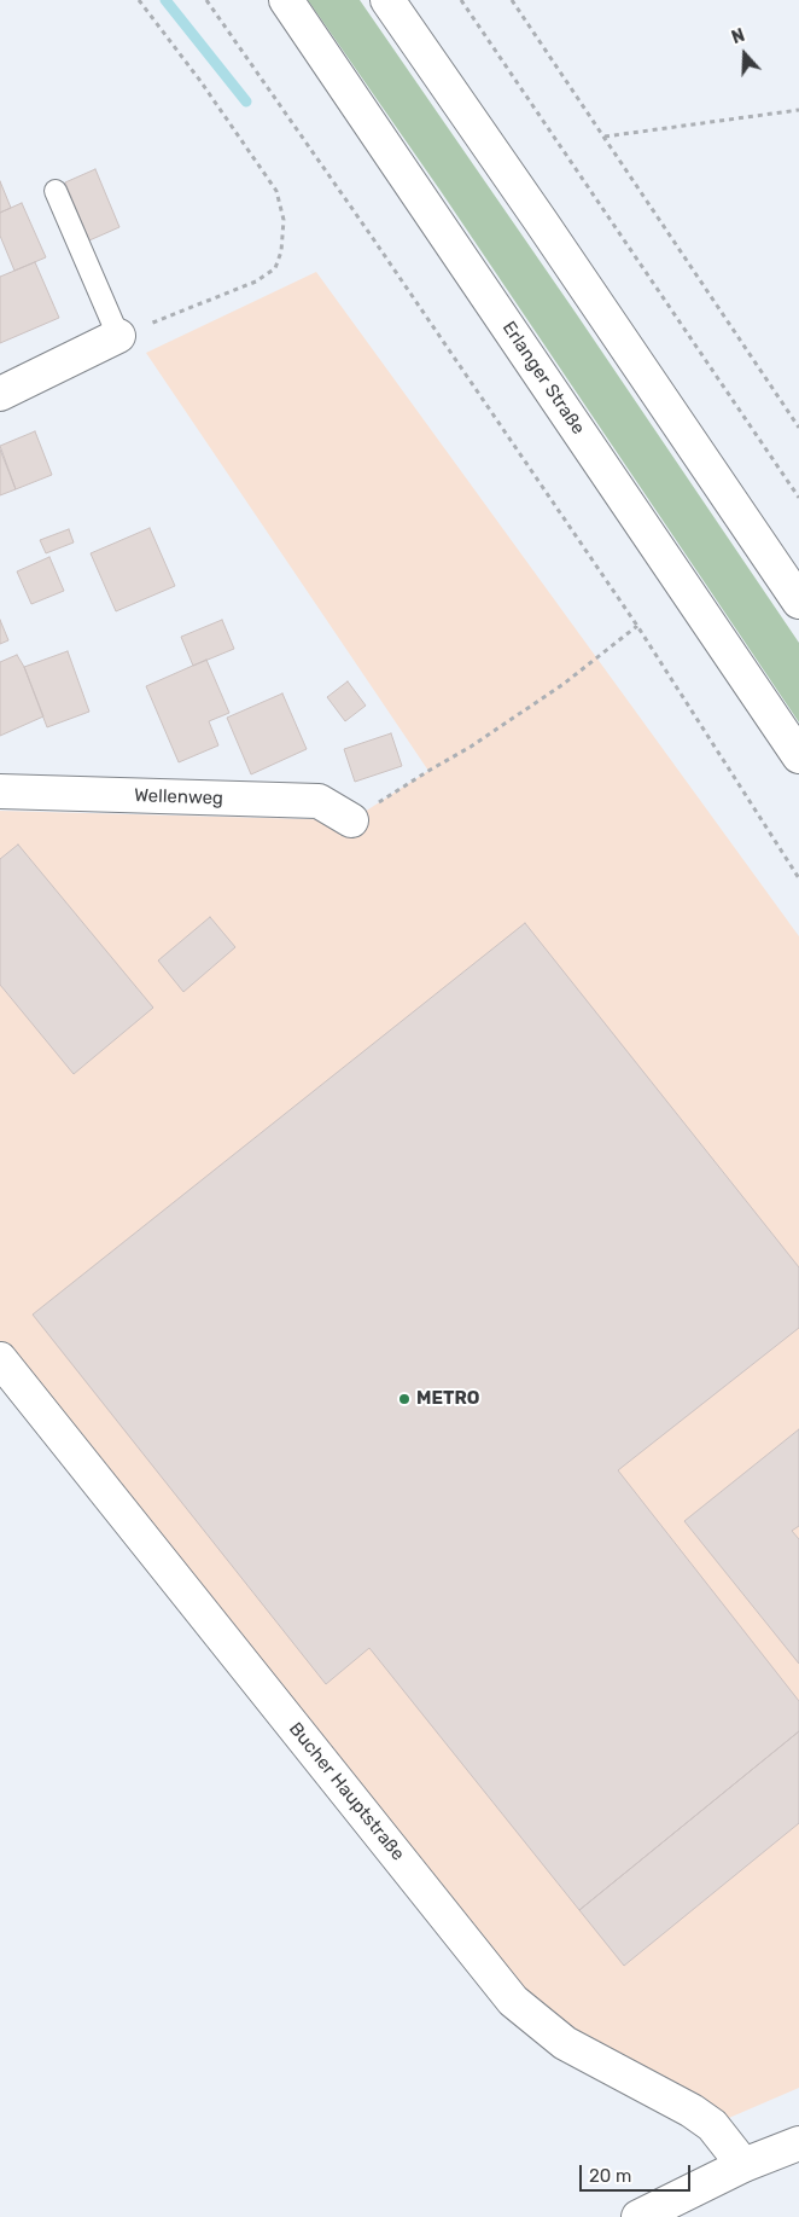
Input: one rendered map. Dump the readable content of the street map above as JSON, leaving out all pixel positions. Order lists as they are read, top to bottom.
{
  "streets": {
    "street": ["Erlanger Straße", "Wellenweg", "Bucher Hauptstraße"]
  },
  "places": ["METRO"],
  "scale_bar": "20 m",
  "north": "top"
}
